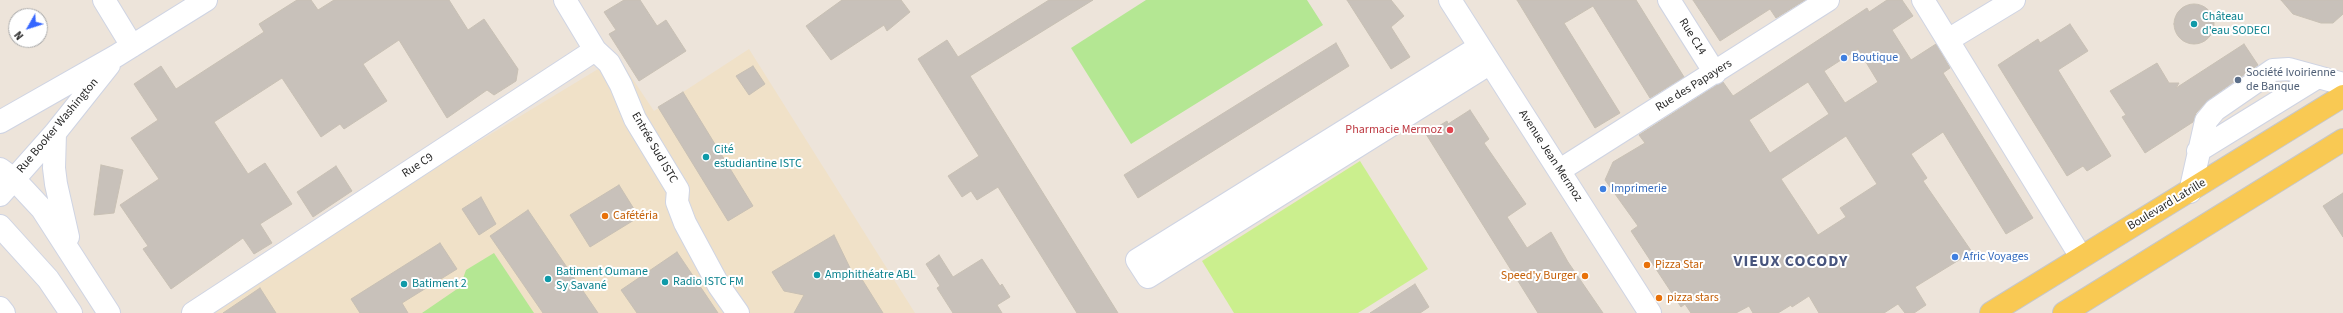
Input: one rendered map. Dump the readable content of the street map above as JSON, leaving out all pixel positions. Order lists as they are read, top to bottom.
{
  "streets": {
    "main road": ["Boulevard Latrille"],
    "street": [
      "Rue C14",
      "Rue des Papayers",
      "Rue Booker Washington",
      "Entrée Sud ISTC",
      "Avenue Jean Mermoz",
      "Rue C9"
    ]
  },
  "crossings": [
    ["Rue C14", "Rue des Papayers"],
    ["Rue des Papayers", "Avenue Jean Mermoz"],
    ["Entrée Sud ISTC", "Rue C9"]
  ],
  "districts": ["VIEUX COCODY"],
  "places": [
    "Château d'eau SODECI",
    "Boutique",
    "Société Ivoirienne de Banque",
    "Pharmacie Mermoz",
    "Cité estudiantine ISTC",
    "Imprimerie",
    "Cafétéria",
    "Afric Voyages",
    "Pizza Star",
    "Amphithéatre ABL",
    "Speed'y Burger",
    "Batiment Oumane Sy Savané",
    "Radio ISTC FM",
    "Batiment 2",
    "pizza stars"
  ],
  "north": "bottom left"
}
